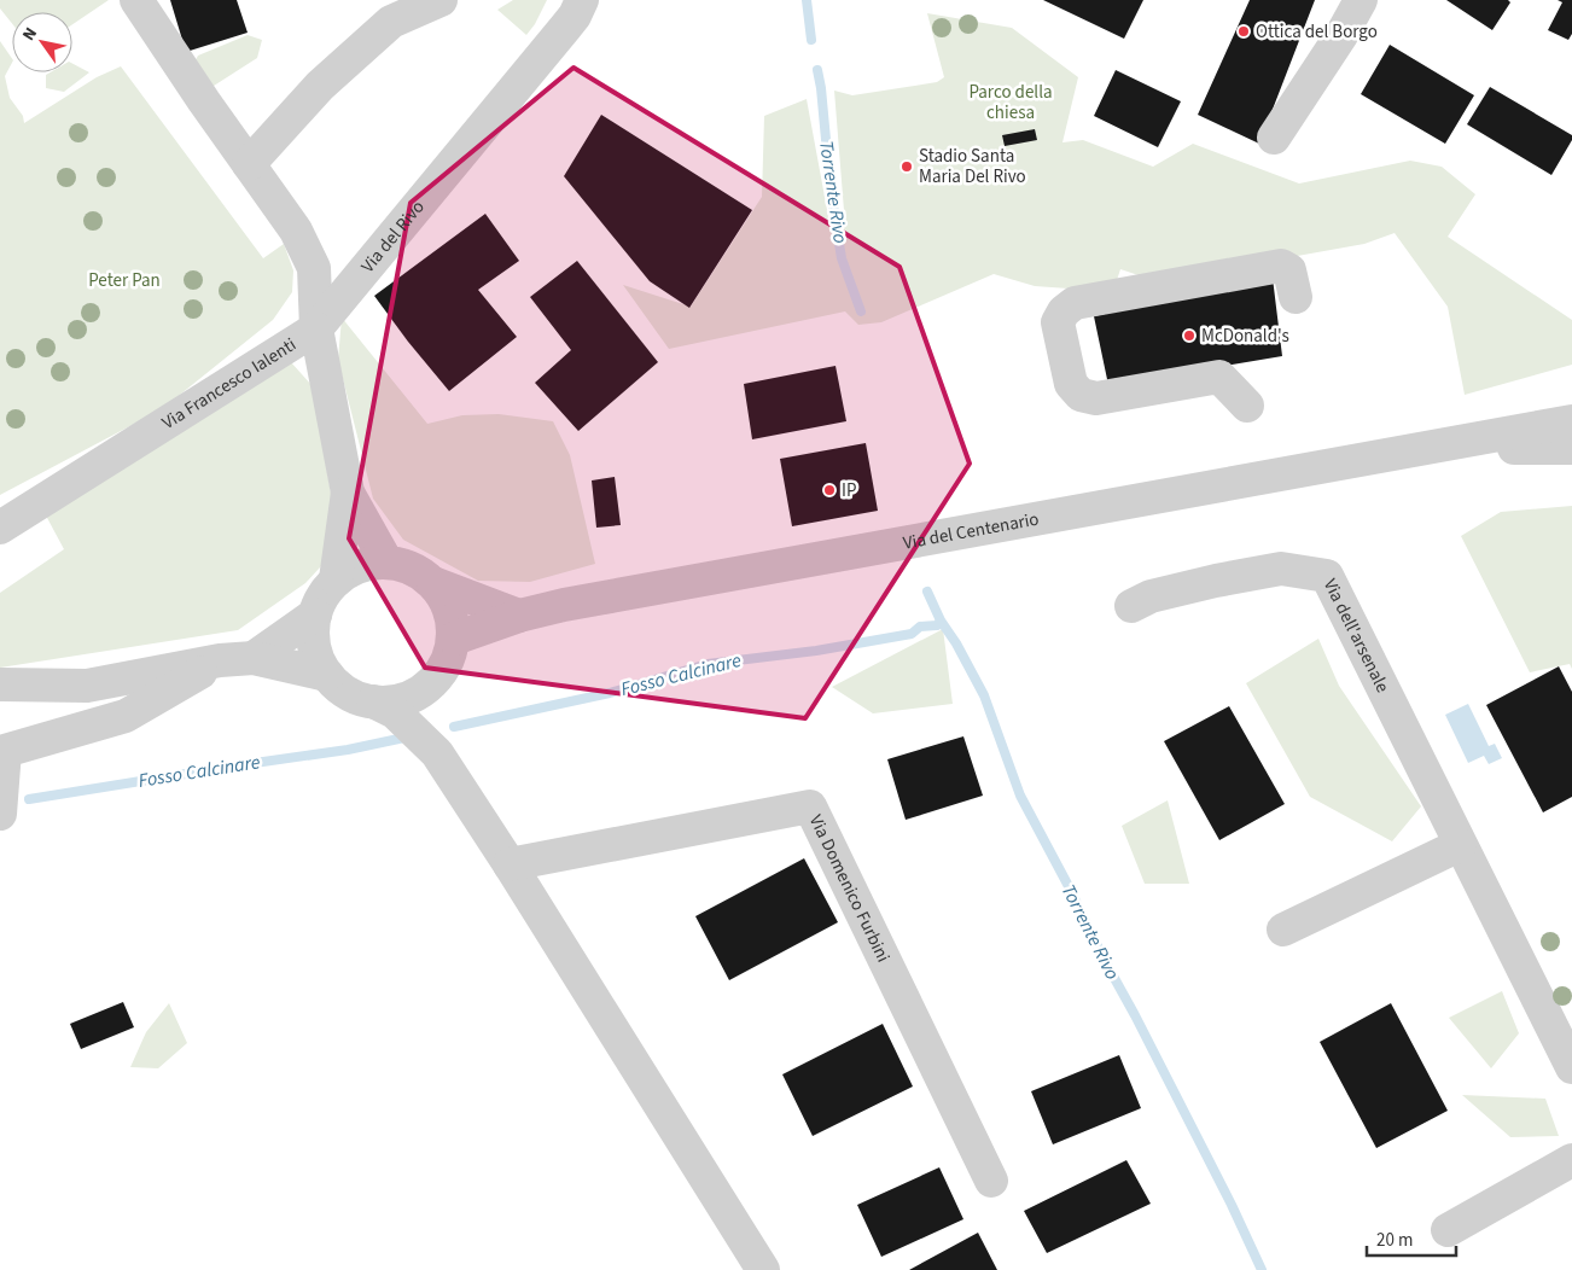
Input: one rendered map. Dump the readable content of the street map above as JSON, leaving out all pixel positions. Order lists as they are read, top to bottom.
{
  "streets": {
    "street": [
      "Via del Rivo",
      "Via Francesco Ialenti",
      "Via del Centenario",
      "Via dell'arsenale",
      "Via Domenico Furbini"
    ]
  },
  "crossings": [
    ["Via del Rivo", "Via Francesco Ialenti"]
  ],
  "water": ["Torrente Rivo", "Fosso Calcinare"],
  "parks": ["Parco della chiesa", "Peter Pan"],
  "places": [
    "Ottica del Borgo",
    "Stadio Santa Maria Del Rivo",
    "McDonald's",
    "IP"
  ],
  "scale_bar": "20 m",
  "north": "top left"
}
